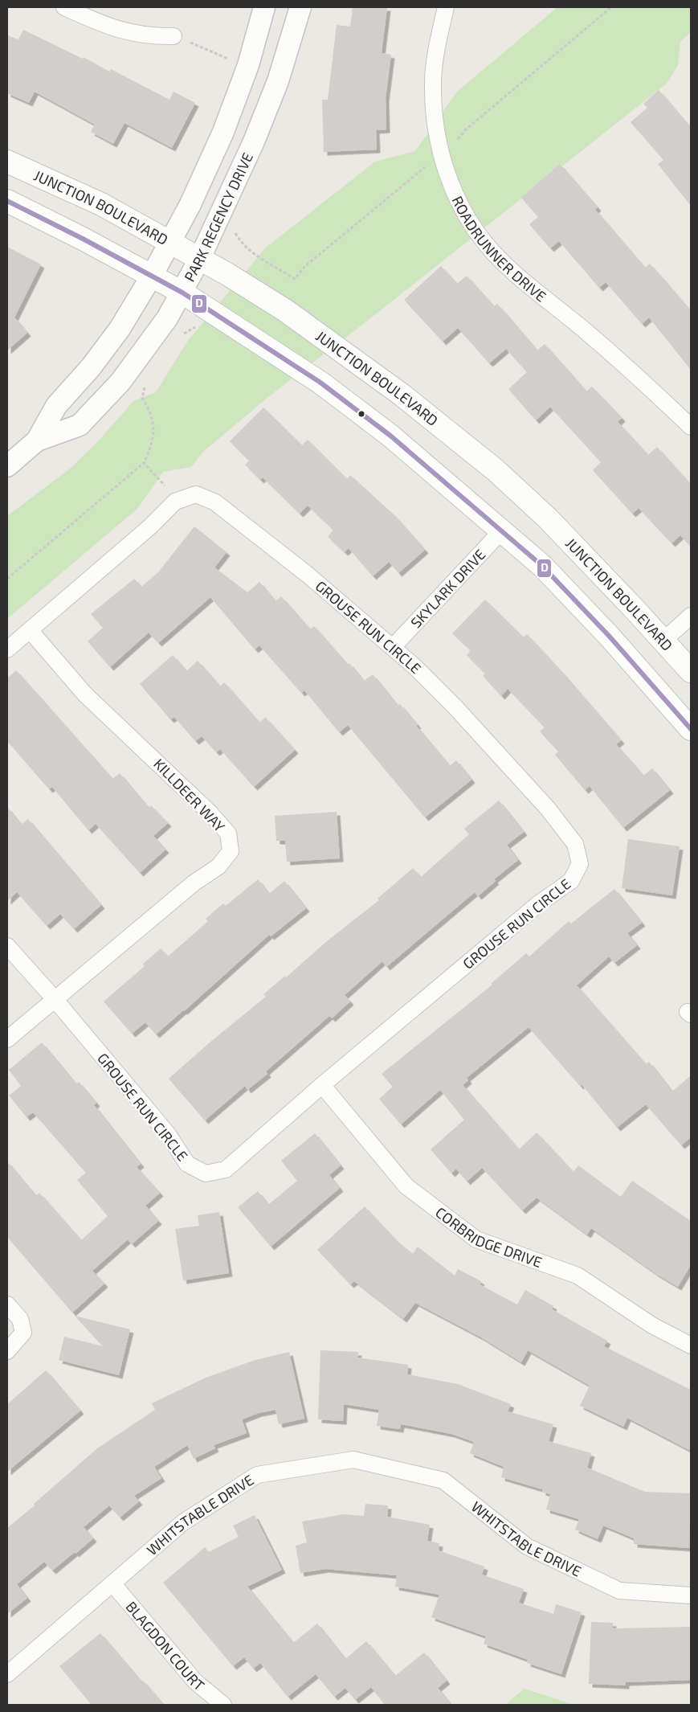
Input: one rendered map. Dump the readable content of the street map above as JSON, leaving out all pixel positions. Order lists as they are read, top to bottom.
{
  "streets": {
    "main road": ["JUNCTION BOULEVARD"],
    "street": [
      "PARK REGENCY DRIVE",
      "ROADRUNNER DRIVE",
      "SKYLARK DRIVE",
      "GROUSE RUN CIRCLE",
      "KILLDEER WAY",
      "CORBRIDGE DRIVE",
      "WHITSTABLE DRIVE",
      "BLAGDON COURT"
    ]
  },
  "crossings": [
    ["JUNCTION BOULEVARD", "PARK REGENCY DRIVE"],
    ["SKYLARK DRIVE", "GROUSE RUN CIRCLE"],
    ["GROUSE RUN CIRCLE", "KILLDEER WAY"],
    ["GROUSE RUN CIRCLE", "CORBRIDGE DRIVE"],
    ["WHITSTABLE DRIVE", "BLAGDON COURT"]
  ],
  "lines": ["transit line D"]
}
